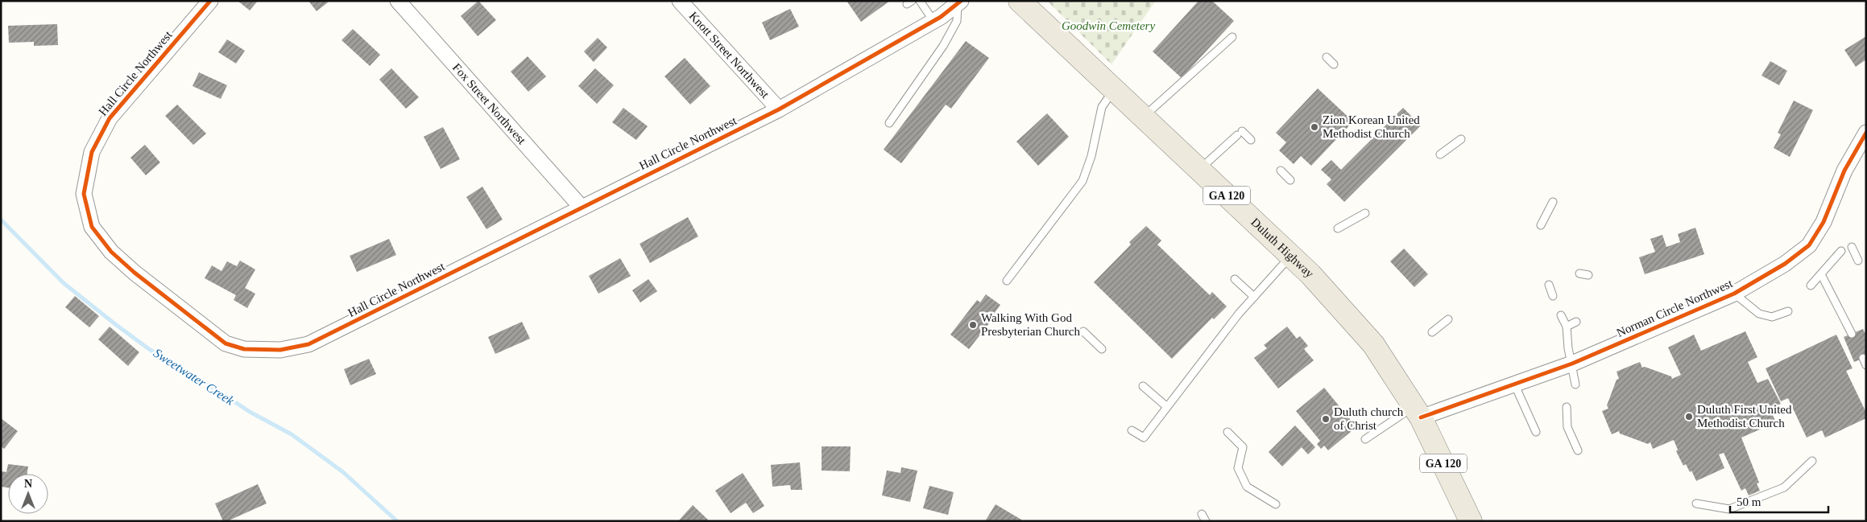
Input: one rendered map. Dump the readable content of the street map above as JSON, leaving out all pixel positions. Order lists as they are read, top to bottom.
{
  "streets": {
    "main road": ["GA 120", "Duluth Highway"],
    "street": [
      "Knott Street Northwest",
      "Hall Circle Northwest",
      "Fox Street Northwest",
      "Norman Circle Northwest"
    ]
  },
  "crossings": [
    ["Knott Street Northwest", "Hall Circle Northwest"],
    ["Hall Circle Northwest", "Fox Street Northwest"],
    ["Duluth Highway", "Norman Circle Northwest"]
  ],
  "water": ["Sweetwater Creek"],
  "parks": ["Goodwin Cemetery"],
  "places": [
    "Zion Korean United Methodist Church",
    "Walking With God Presbyterian Church",
    "Duluth First United Methodist Church",
    "Duluth church of Christ"
  ],
  "scale_bar": "50 m",
  "north": "top"
}
